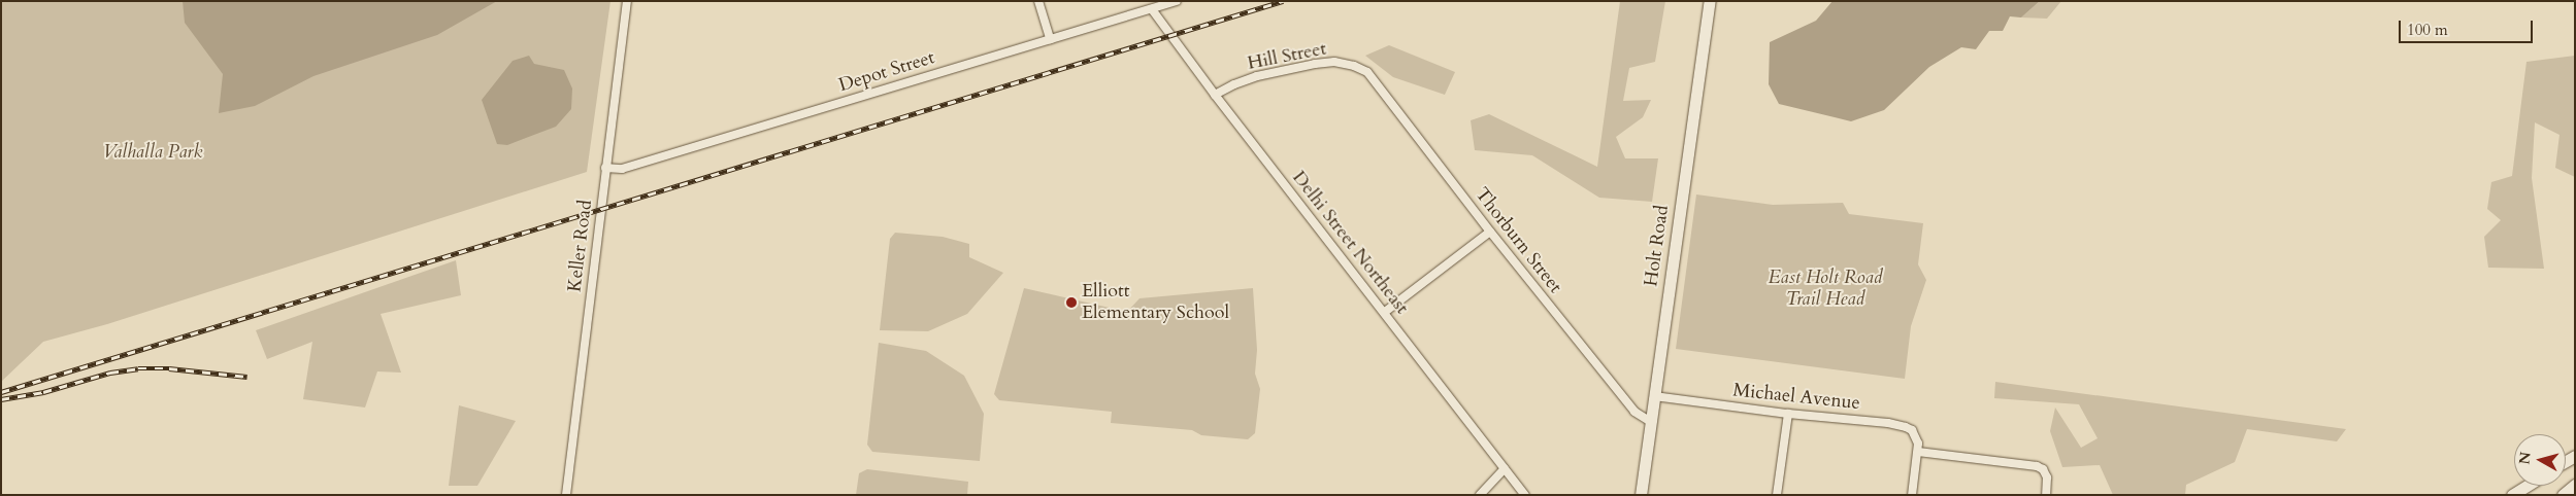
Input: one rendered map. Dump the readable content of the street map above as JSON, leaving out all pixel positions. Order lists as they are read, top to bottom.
{
  "streets": {
    "main road": ["Holt Road"],
    "street": [
      "Hill Street",
      "Depot Street",
      "Thorburn Street",
      "Delhi Street Northeast",
      "Keller Road",
      "Michael Avenue"
    ]
  },
  "crossings": [
    ["Hill Street", "Thorburn Street"],
    ["Hill Street", "Delhi Street Northeast"],
    ["Depot Street", "Delhi Street Northeast"],
    ["Depot Street", "Keller Road"],
    ["Thorburn Street", "Holt Road"],
    ["Holt Road", "Michael Avenue"]
  ],
  "parks": ["Valhalla Park", "East Holt Road Trail Head"],
  "places": ["Elliott Elementary School"],
  "scale_bar": "100 m",
  "north": "left"
}
